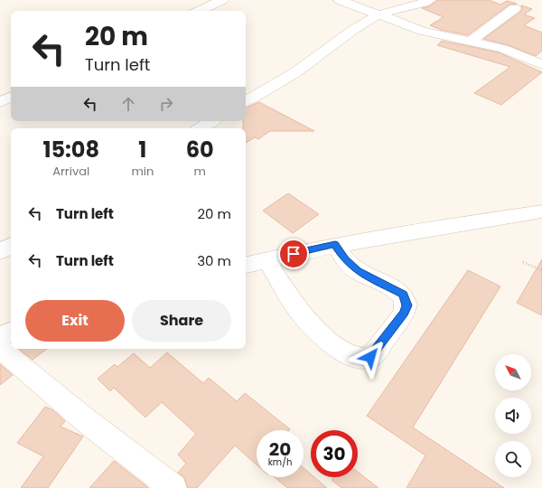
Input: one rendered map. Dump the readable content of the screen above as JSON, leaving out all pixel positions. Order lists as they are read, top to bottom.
{
  "north": "top left",
  "page": {
    "turn": ["20 m", "Turn left"],
    "eta": [
      "15:08",
      "Arrival",
      "1",
      "min",
      "60",
      "m"
    ],
    "list": [
      {
        "name": "Turn left",
        "value": "20 m"
      },
      {
        "name": "Turn left",
        "value": "30 m"
      }
    ],
    "buttons": ["Exit", "Share"],
    "speed": "20 km/h",
    "limit": "30"
  }
}
